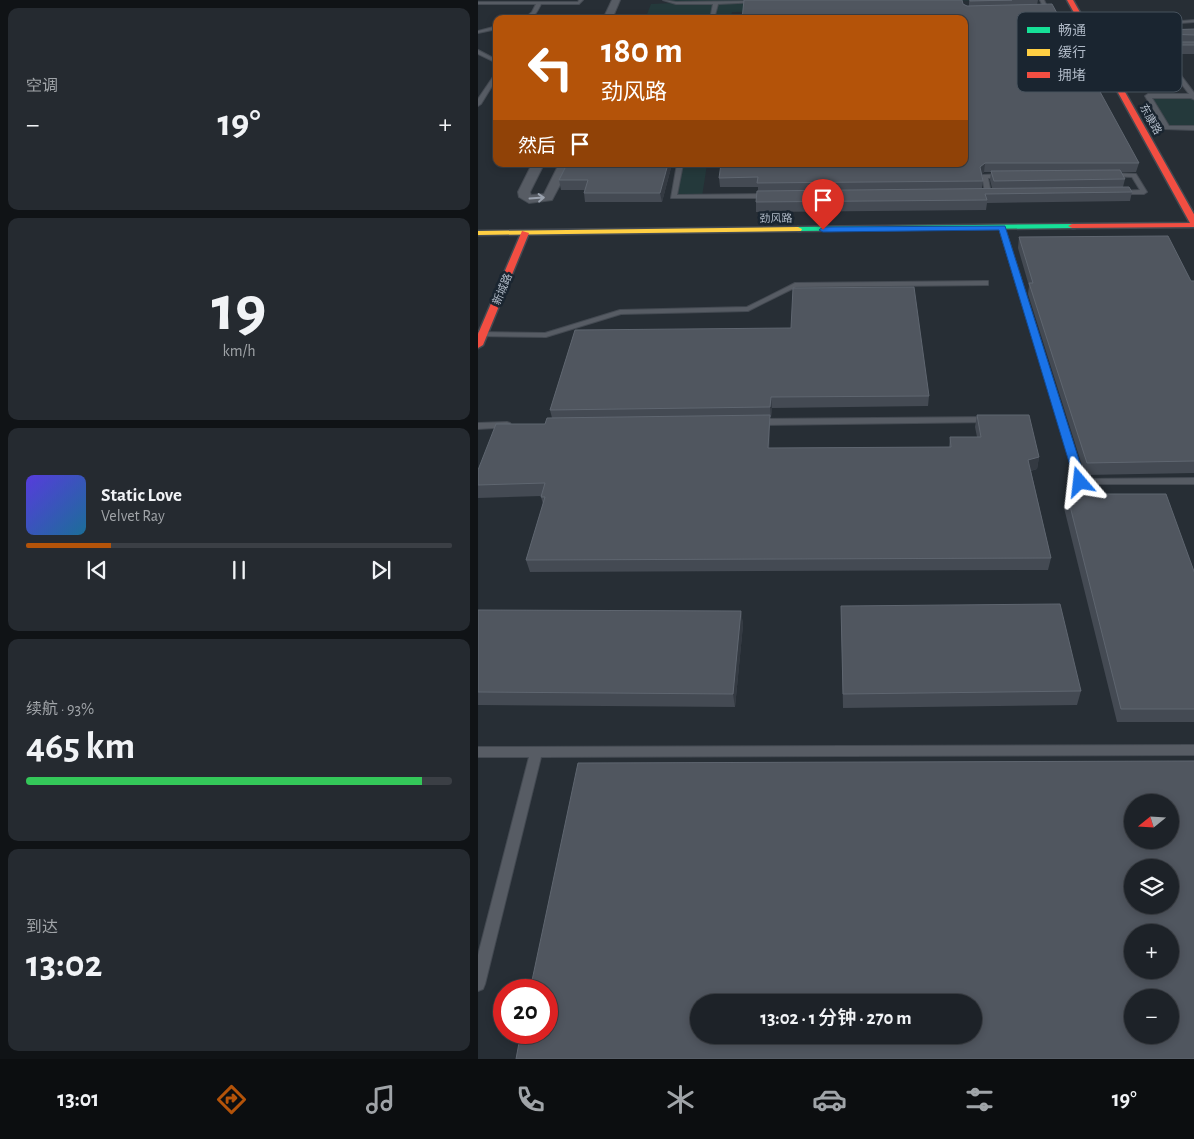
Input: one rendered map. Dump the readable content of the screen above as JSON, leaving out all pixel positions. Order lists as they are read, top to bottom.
{
  "streets": {
    "street": ["东康路", "劲风路", "新城路"]
  },
  "crossings": [
    ["东康路", "劲风路"],
    ["劲风路", "新城路"]
  ],
  "legend": ["畅通", "缓行", "拥堵"],
  "north": "left",
  "page": {
    "tile": [
      "空调",
      ["19", "km/h"],
      ["续航 · 93%", "465 km"],
      ["到达", "13:02"]
    ],
    "turn": ["180 m", "劲风路"],
    "heat": ["−", "19°", "+"],
    "then": "然后",
    "song": ["Static Love", "Velvet Ray"],
    "map_buttons": ["+", "−"],
    "limit": "20",
    "trip": "13:02 · 1 分钟 · 270 m",
    "tabs": ["13:01", "19°"]
  }
}
